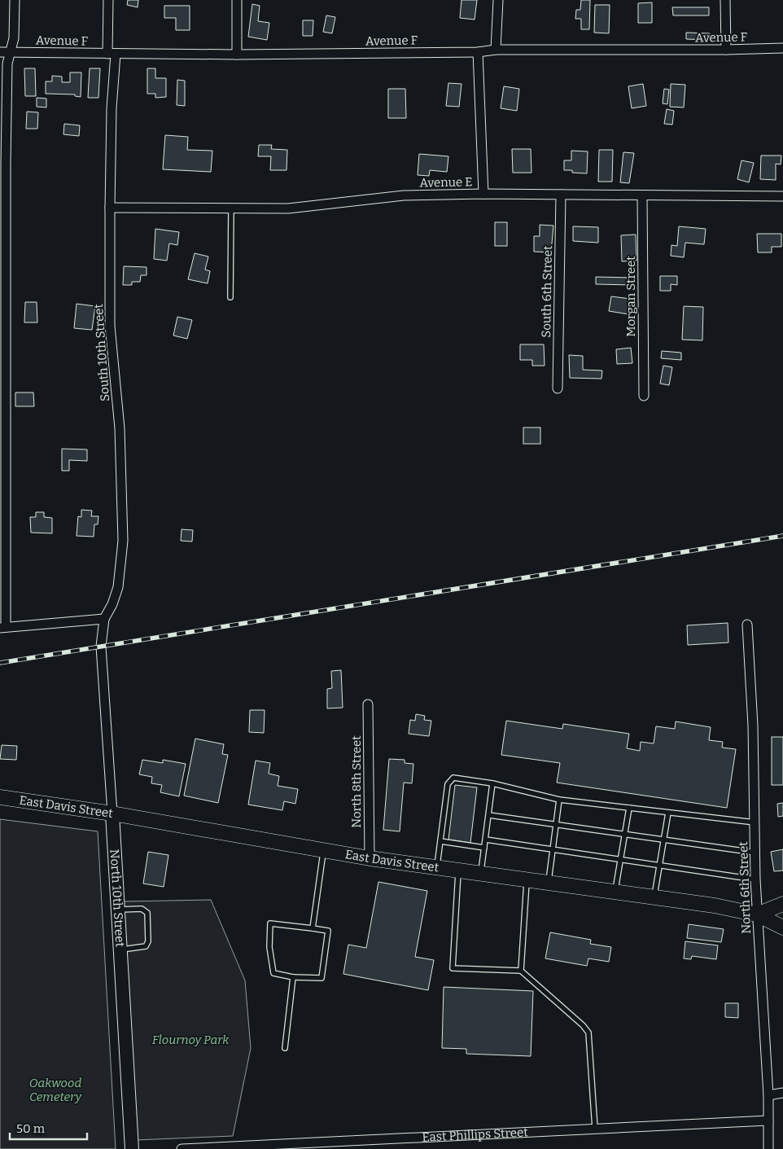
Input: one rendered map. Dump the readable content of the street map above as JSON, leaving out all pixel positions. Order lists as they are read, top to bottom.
{
  "streets": {
    "main road": ["East Davis Street"],
    "street": [
      "Avenue F",
      "Avenue E",
      "South 6th Street",
      "Morgan Street",
      "South 10th Street",
      "North 8th Street",
      "North 6th Street",
      "North 10th Street",
      "East Phillips Street"
    ]
  },
  "crossings": [
    ["Avenue F", "South 10th Street"],
    ["Avenue E", "South 6th Street"],
    ["Avenue E", "Morgan Street"],
    ["Avenue E", "South 10th Street"],
    ["South 10th Street", "North 10th Street"],
    ["North 8th Street", "East Davis Street"],
    ["East Davis Street", "North 6th Street"],
    ["East Davis Street", "North 10th Street"],
    ["North 6th Street", "East Phillips Street"]
  ],
  "parks": ["Flournoy Park", "Oakwood Cemetery"],
  "scale_bar": "50 m"
}
